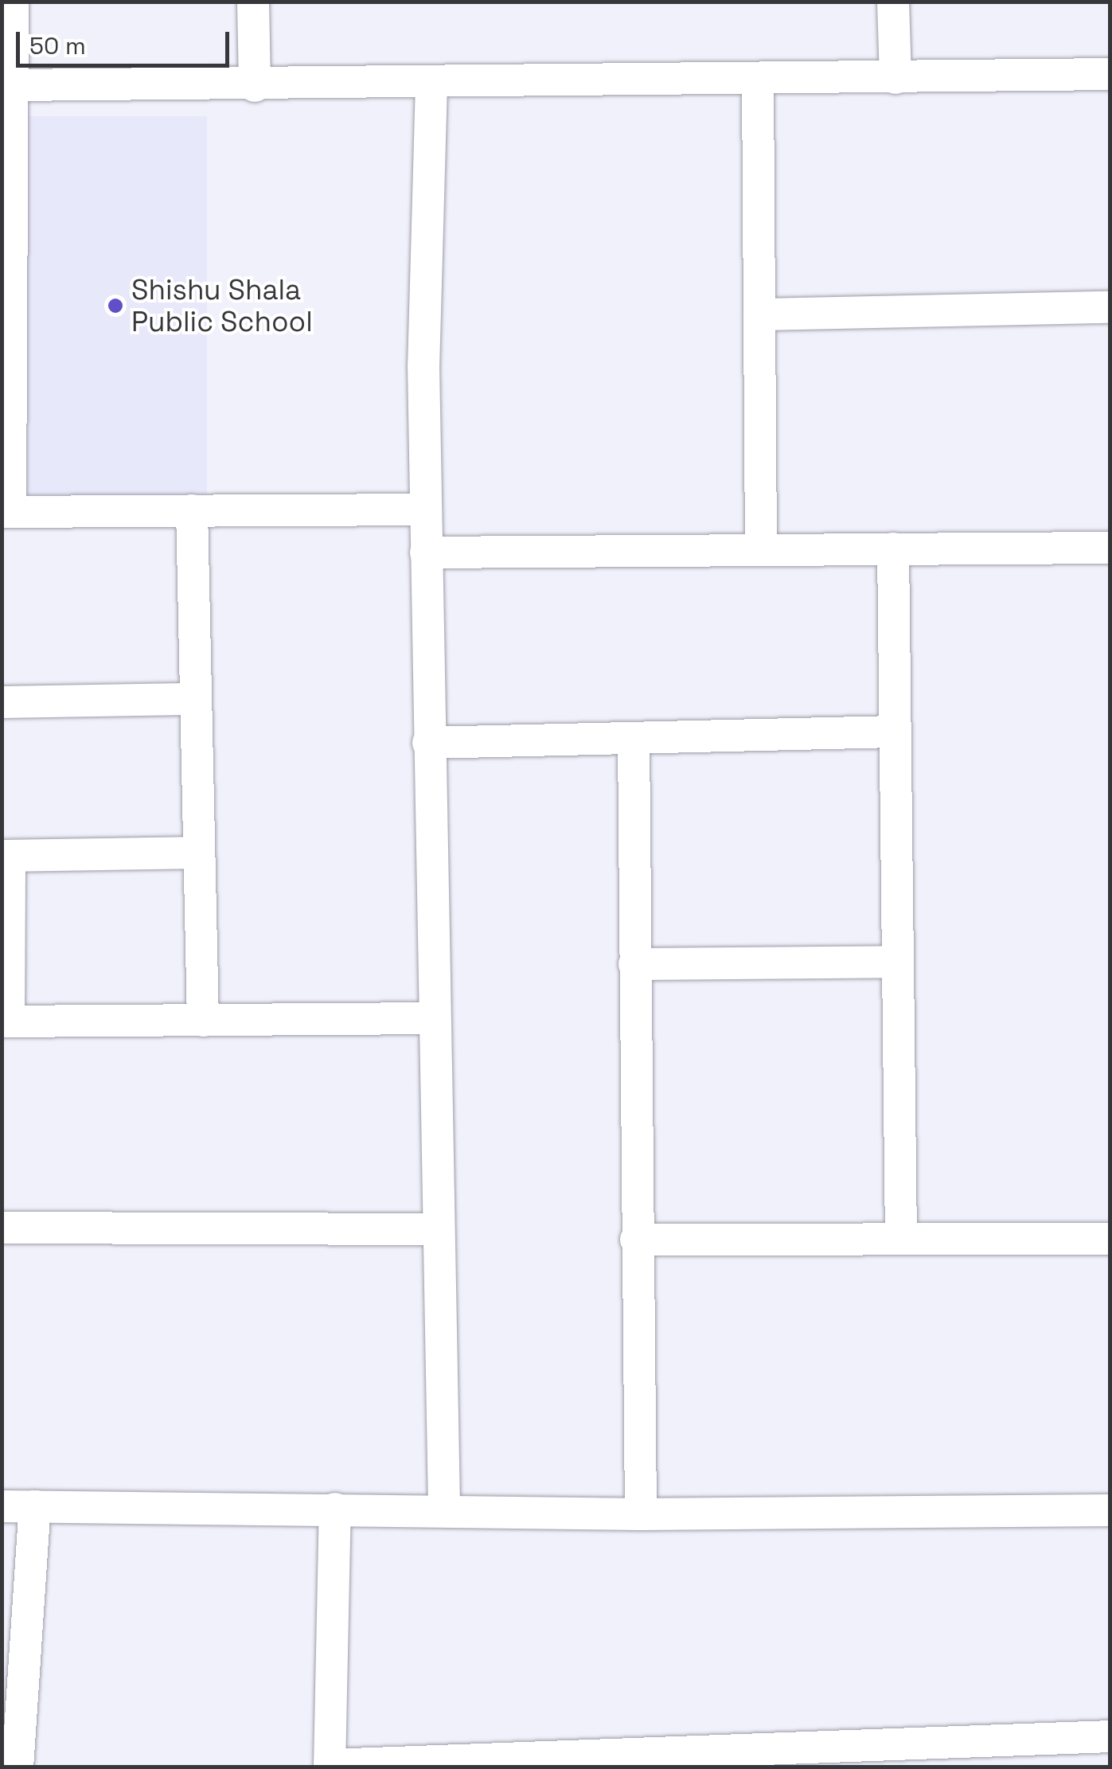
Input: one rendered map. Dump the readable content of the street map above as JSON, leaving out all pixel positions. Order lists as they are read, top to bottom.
{
  "places": ["Shishu Shala Public School"],
  "scale_bar": "50 m"
}
